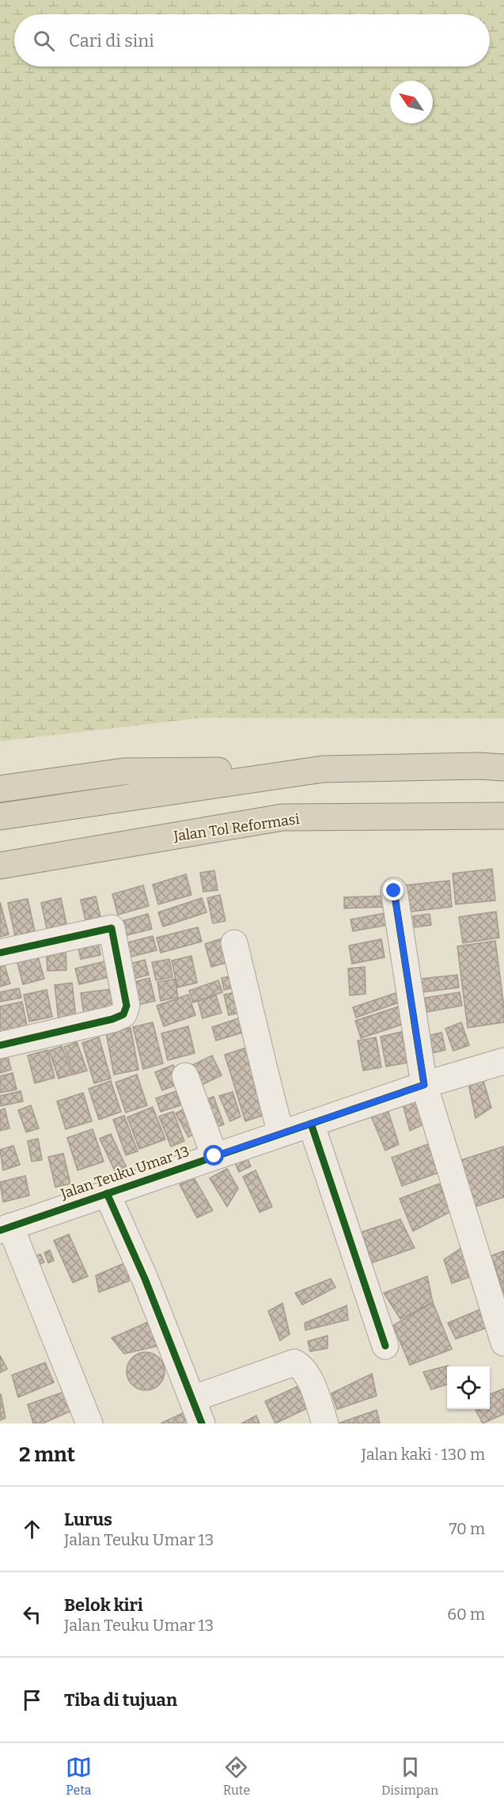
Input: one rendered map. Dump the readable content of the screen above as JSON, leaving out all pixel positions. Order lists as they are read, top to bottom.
{
  "streets": {
    "highway": ["Jalan Tol Reformasi"],
    "street": ["Jalan Teuku Umar 13"]
  },
  "north": "top left",
  "page": {
    "search": "Cari di sini",
    "heading": ["2 mnt", "Jalan kaki · 130 m"],
    "list": [
      ["Lurus", "Jalan Teuku Umar 13", "70 m"],
      ["Belok kiri", "Jalan Teuku Umar 13", "60 m"],
      "Tiba di tujuan"
    ],
    "nav": ["Peta", "Rute", "Disimpan"]
  }
}
